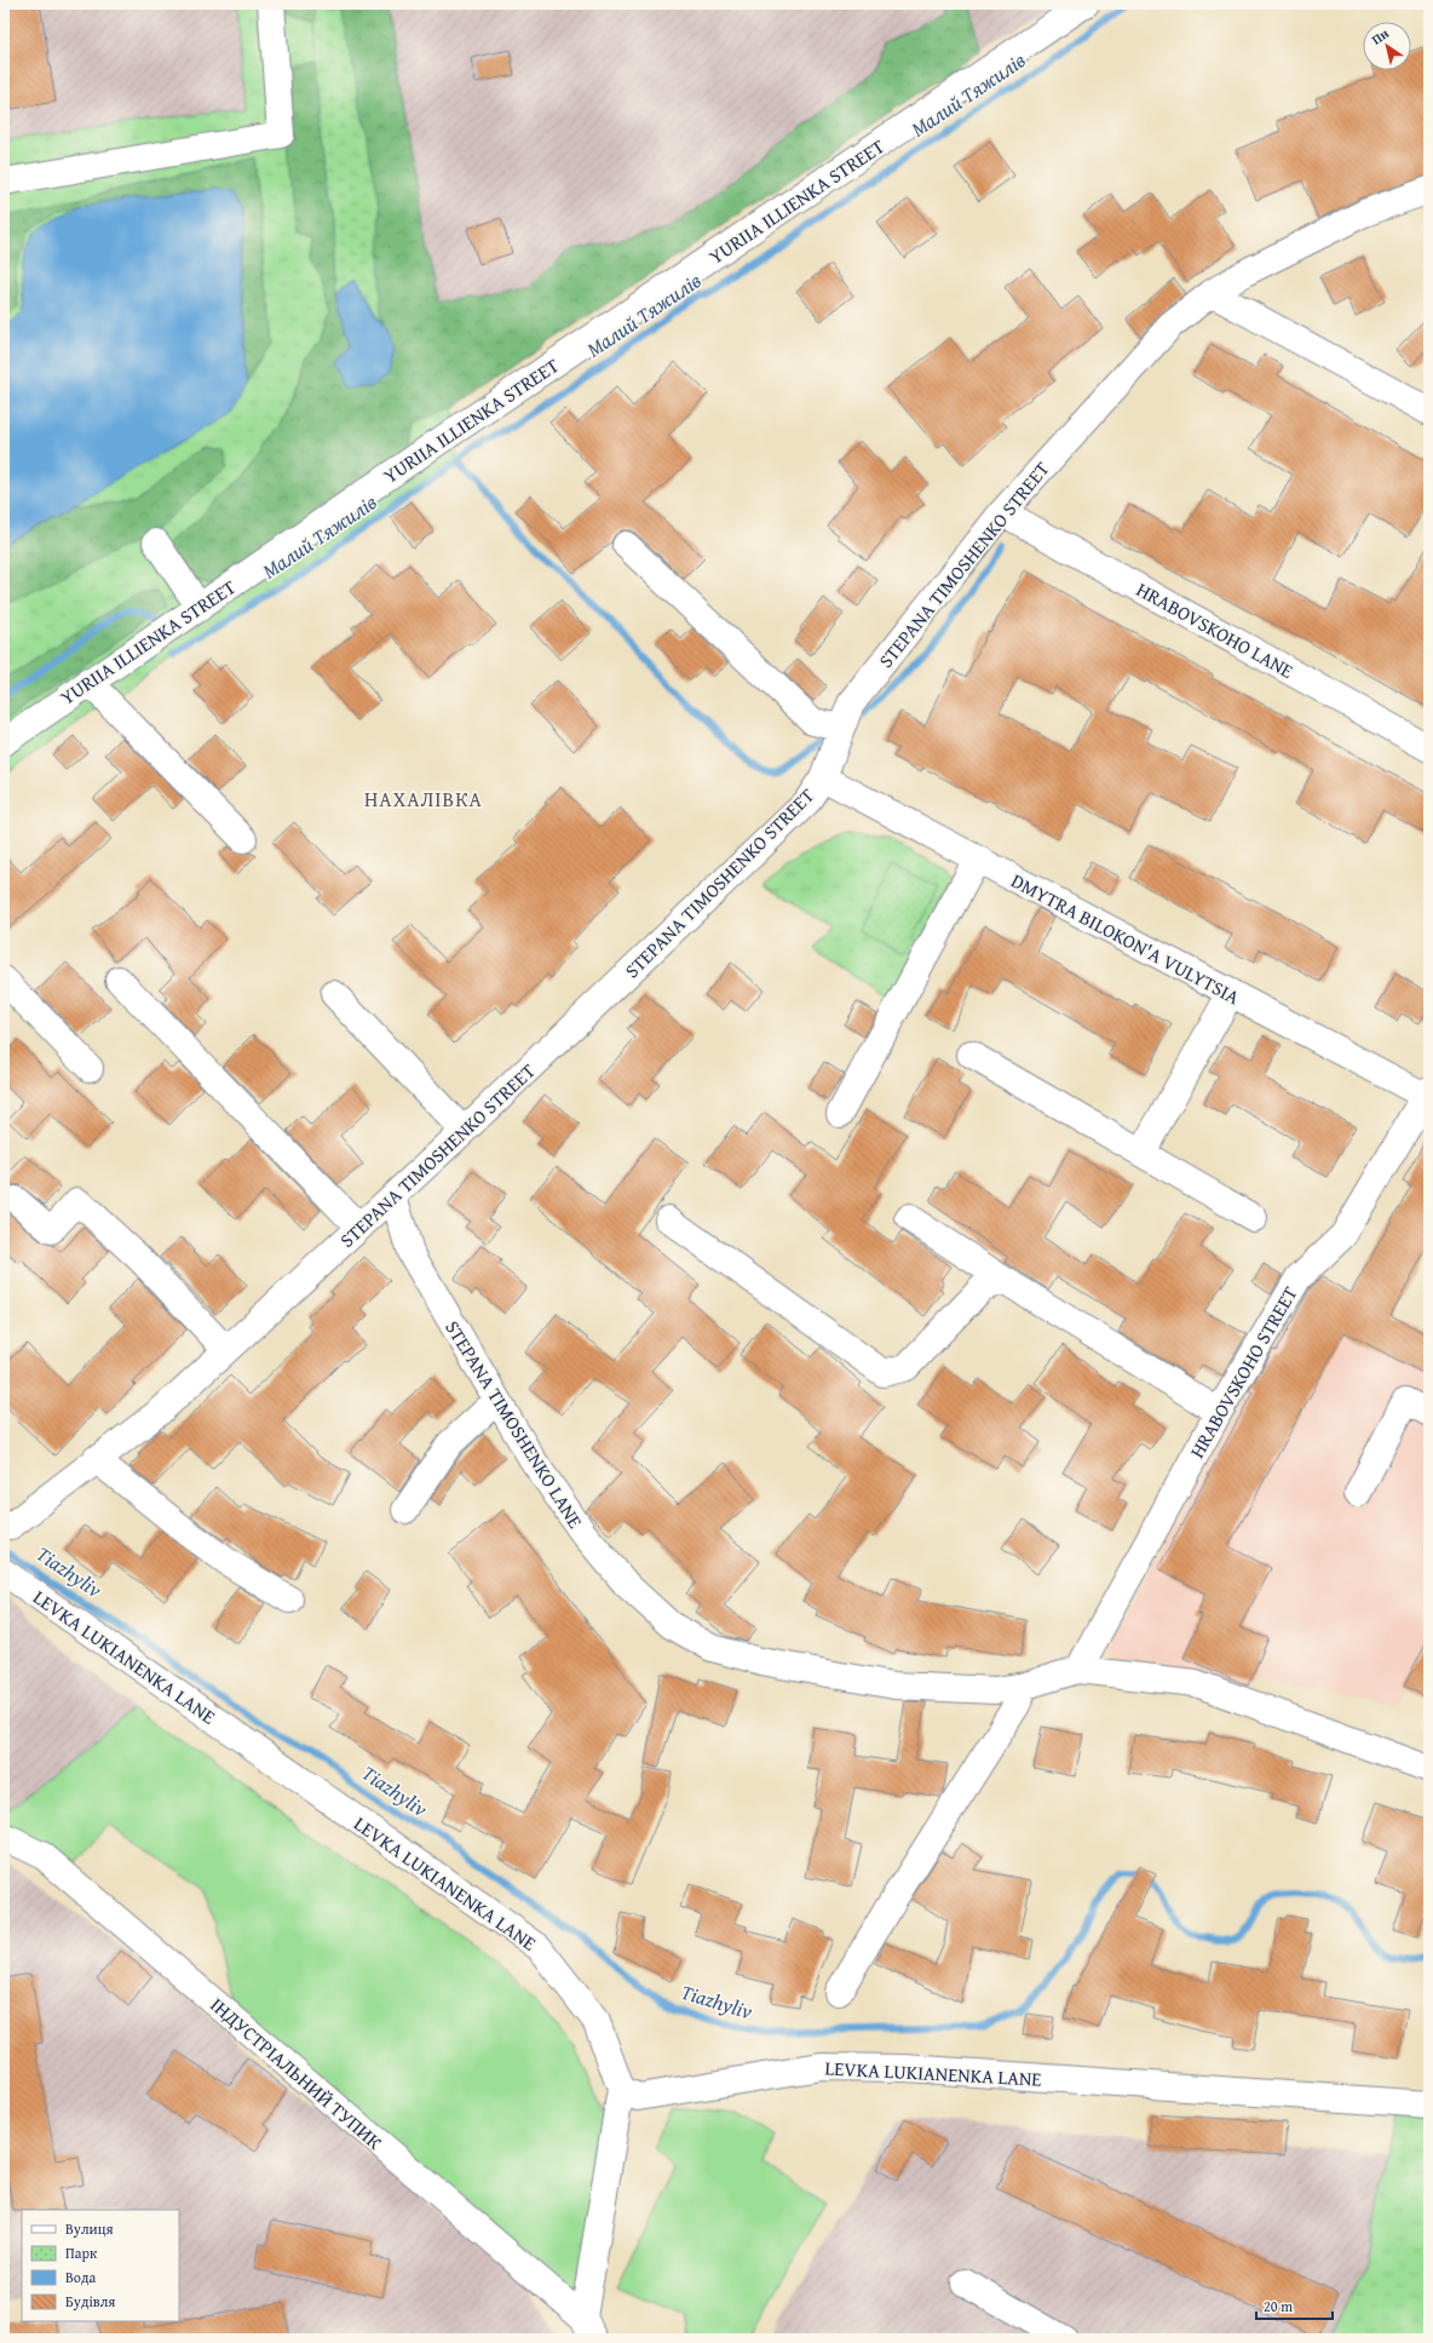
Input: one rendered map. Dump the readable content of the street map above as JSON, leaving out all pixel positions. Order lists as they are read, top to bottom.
{
  "streets": {
    "street": [
      "YURIIA ILLIENKA STREET",
      "STEPANA TIMOSHENKO STREET",
      "HRABOVSKOHO LANE",
      "DMYTRA BILOKON'A VULYTSIA",
      "HRABOVSKOHO STREET",
      "STEPANA TIMOSHENKO LANE",
      "LEVKA LUKIANENKA LANE",
      "ІНДУСТРІАЛЬНИЙ ТУПИК"
    ]
  },
  "crossings": [
    ["STEPANA TIMOSHENKO STREET", "HRABOVSKOHO LANE"],
    ["STEPANA TIMOSHENKO STREET", "DMYTRA BILOKON'A VULYTSIA"],
    ["STEPANA TIMOSHENKO STREET", "STEPANA TIMOSHENKO LANE"],
    ["DMYTRA BILOKON'A VULYTSIA", "HRABOVSKOHO STREET"],
    ["HRABOVSKOHO STREET", "STEPANA TIMOSHENKO LANE"]
  ],
  "districts": ["НАХАЛІВКА"],
  "water": ["Малий Тяжилів", "Tiazhyliv"],
  "legend": [
    "Вулиця",
    "Парк",
    "Вода",
    "Будівля"
  ],
  "scale_bar": "20 m",
  "north": "top left"
}
